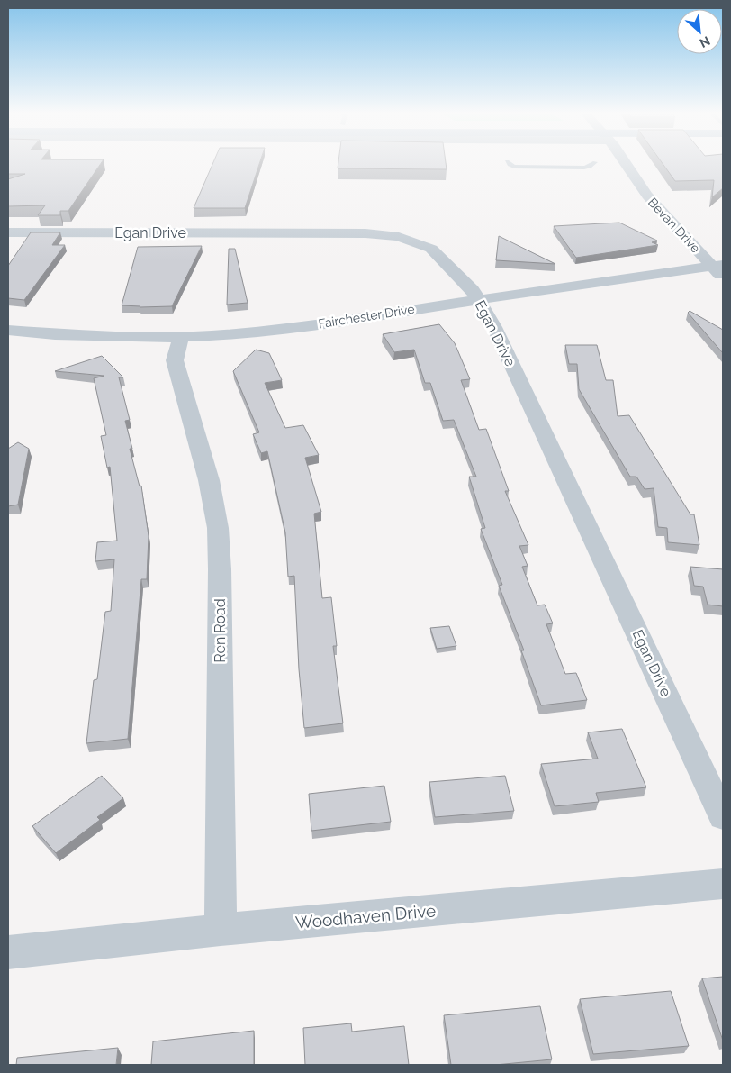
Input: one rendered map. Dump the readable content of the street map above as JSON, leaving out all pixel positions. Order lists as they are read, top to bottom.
{
  "streets": {
    "street": [
      "Bevan Drive",
      "Egan Drive",
      "Fairchester Drive",
      "Ren Road",
      "Woodhaven Drive"
    ]
  },
  "crossings": [
    ["Bevan Drive", "Fairchester Drive"],
    ["Egan Drive", "Fairchester Drive"],
    ["Fairchester Drive", "Ren Road"],
    ["Ren Road", "Woodhaven Drive"]
  ],
  "north": "bottom right"
}
